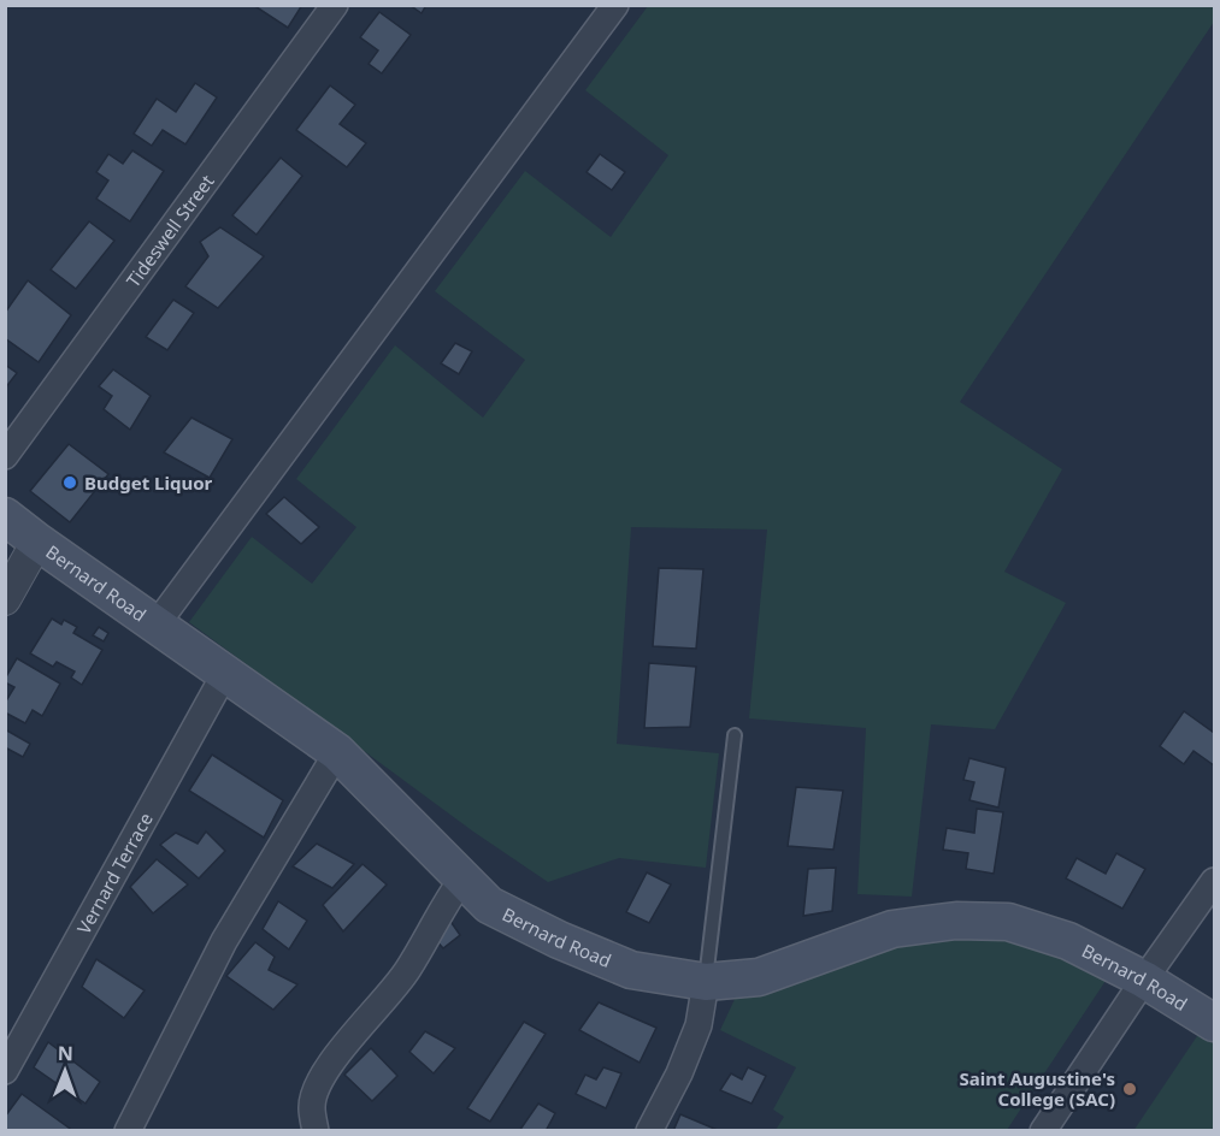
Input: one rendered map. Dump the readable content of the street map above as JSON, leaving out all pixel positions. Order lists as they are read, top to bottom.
{
  "streets": {
    "main road": ["Bernard Road"],
    "street": ["Tideswell Street", "Vernard Terrace"]
  },
  "crossings": [
    ["Bernard Road", "Vernard Terrace"]
  ],
  "places": ["Budget Liquor", "Saint Augustine's College (SAC)"],
  "north": "top"
}
